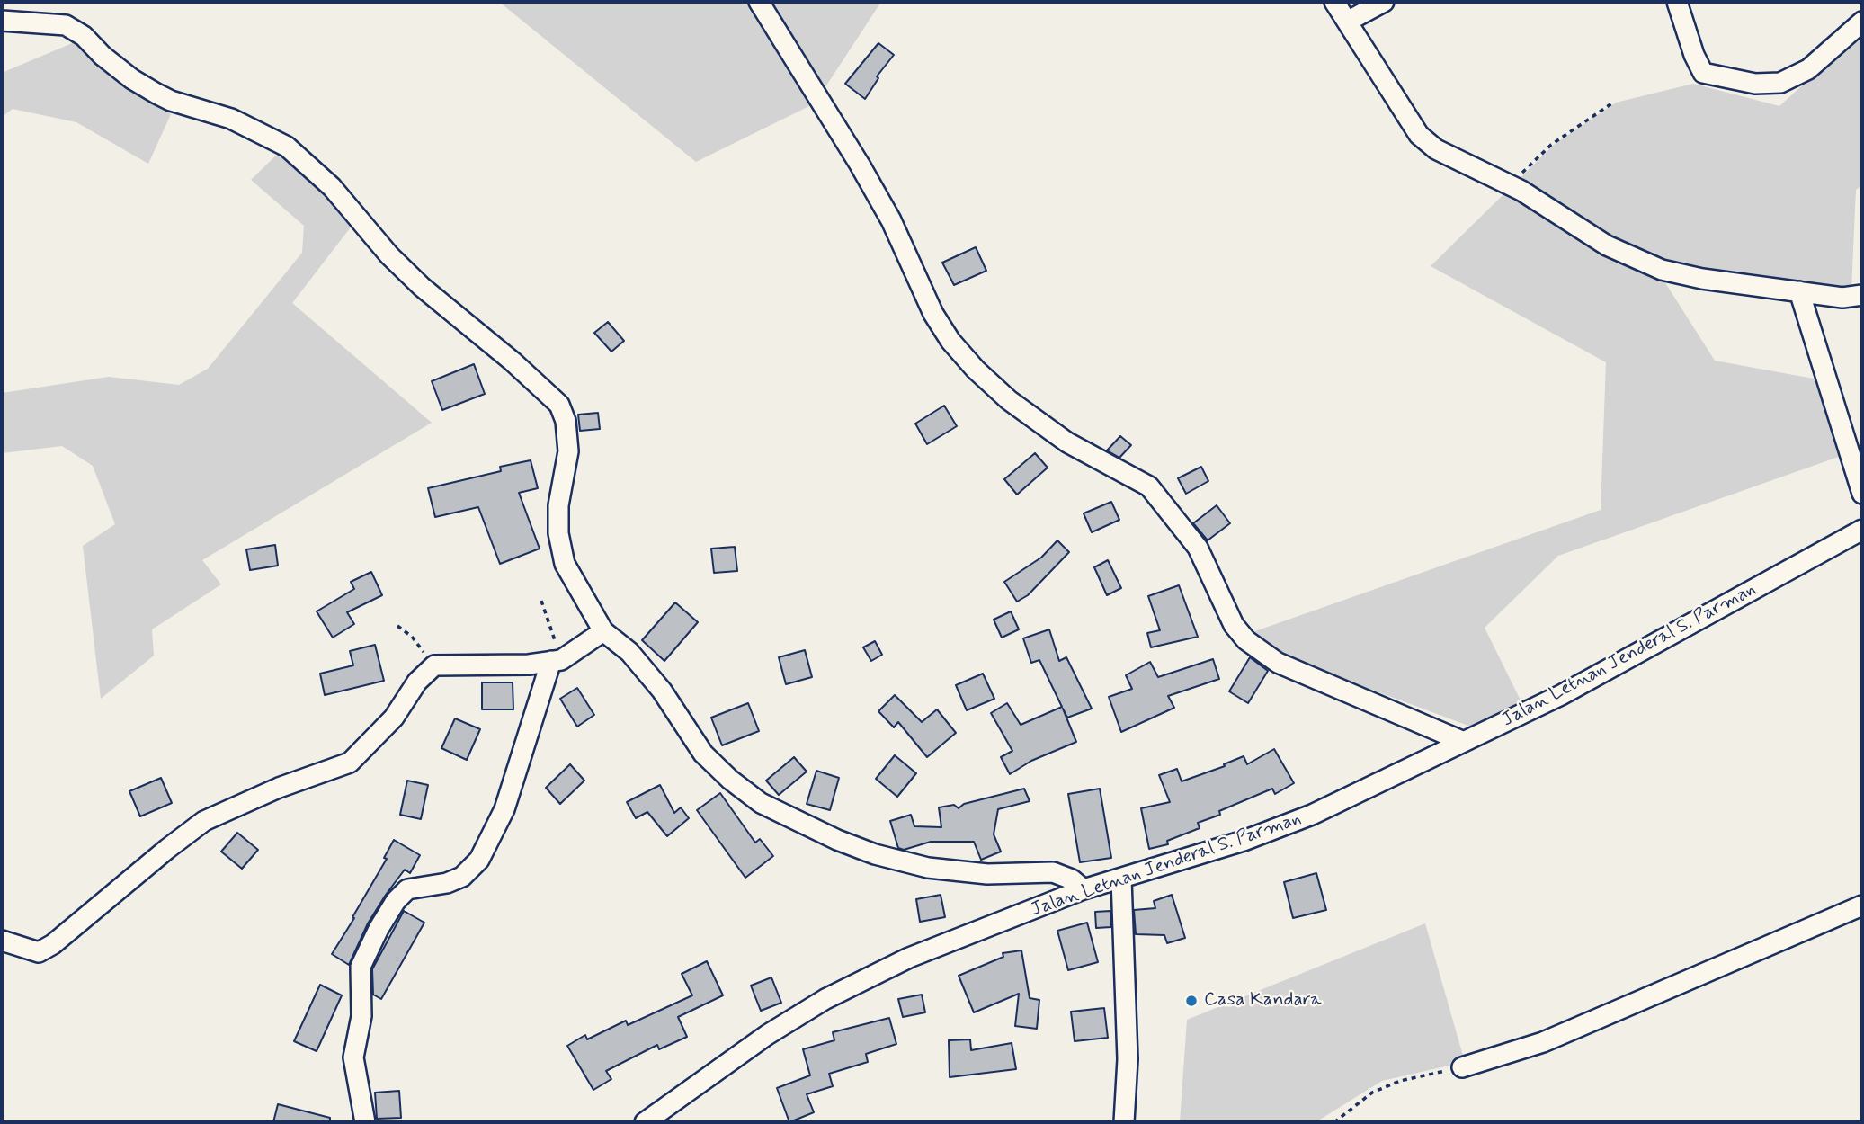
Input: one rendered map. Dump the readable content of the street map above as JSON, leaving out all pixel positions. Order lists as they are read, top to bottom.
{
  "streets": {
    "street": ["Jalan Letnan Jenderal S. Parman"]
  },
  "places": ["Casa Kandara"]
}
